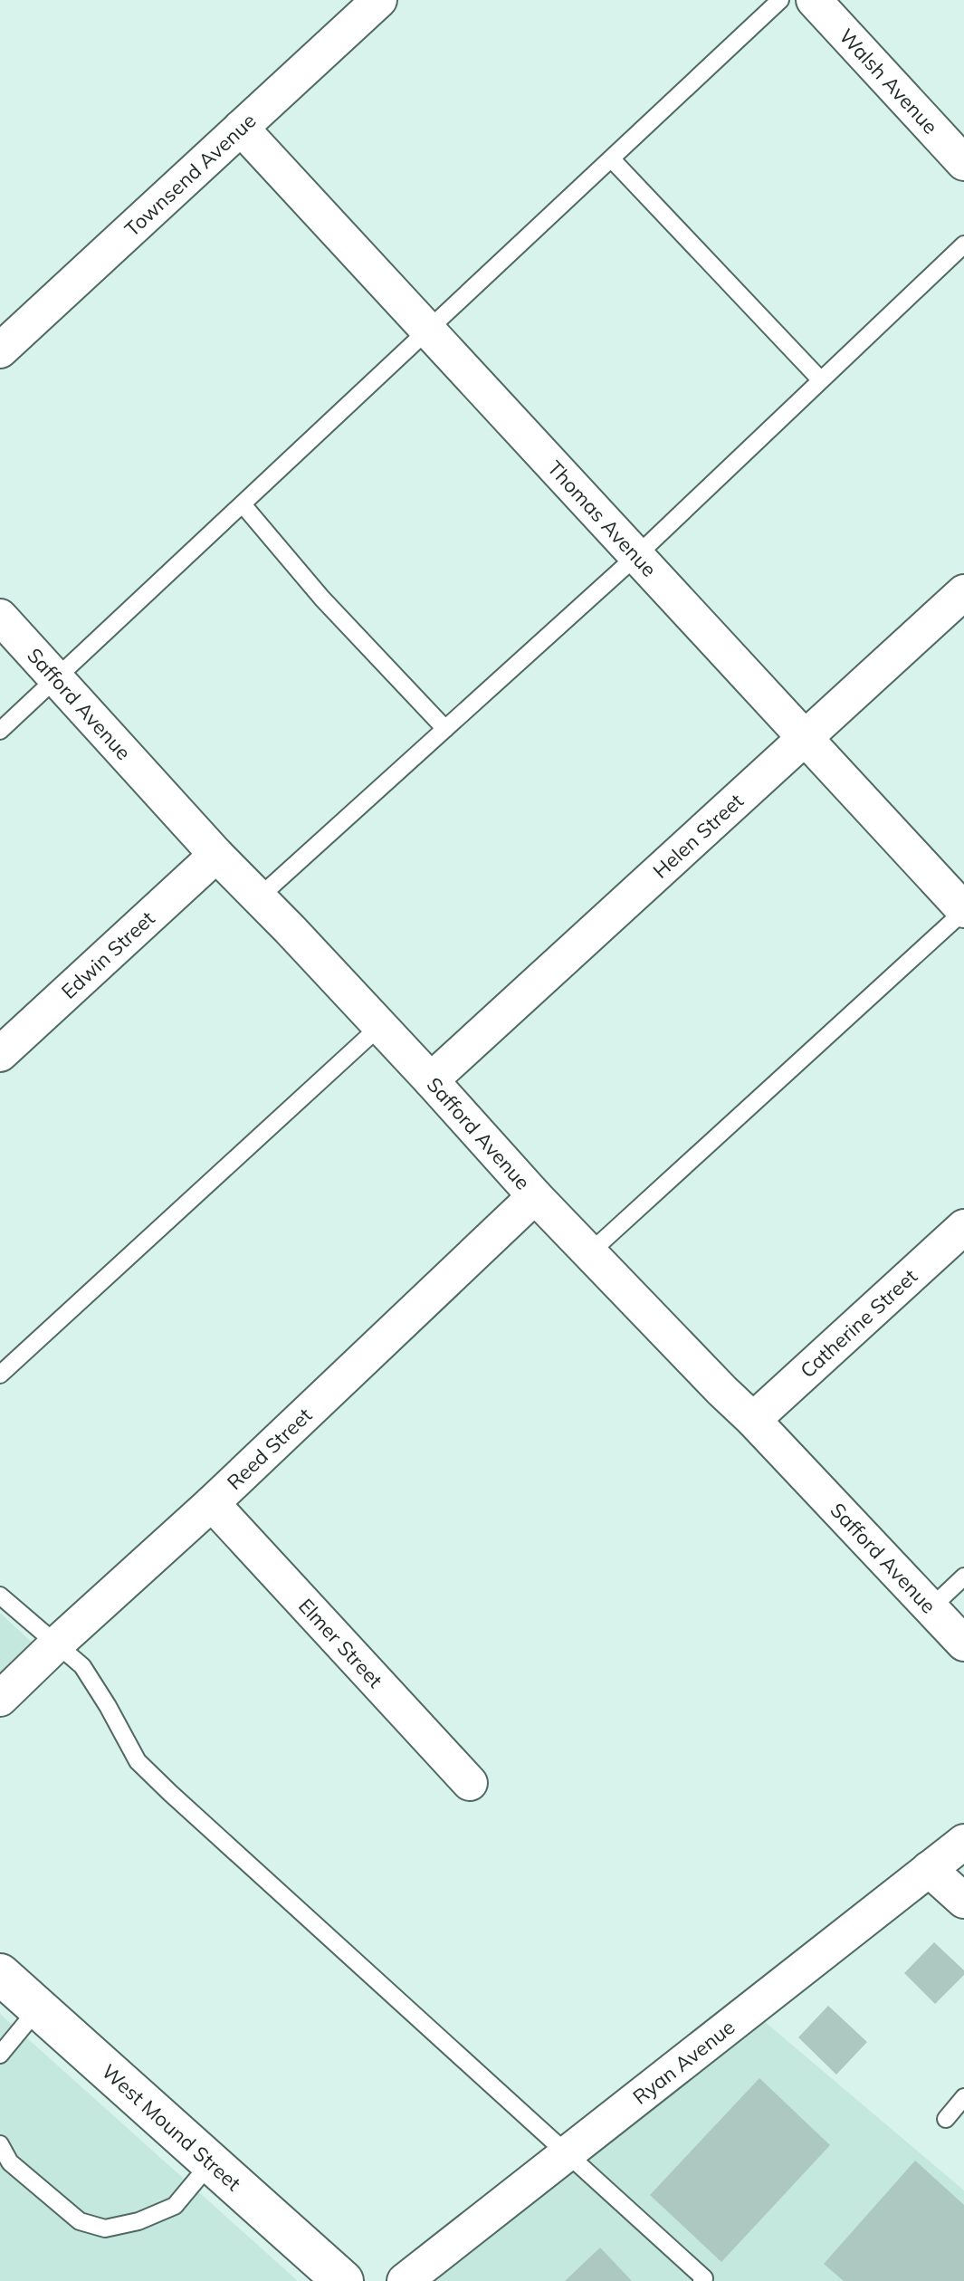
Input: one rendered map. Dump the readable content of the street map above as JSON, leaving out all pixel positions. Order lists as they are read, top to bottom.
{
  "streets": {
    "street": [
      "Walsh Avenue",
      "Townsend Avenue",
      "Thomas Avenue",
      "Safford Avenue",
      "Helen Street",
      "Edwin Street",
      "Catherine Street",
      "Reed Street",
      "Elmer Street",
      "Ryan Avenue",
      "West Mound Street"
    ]
  },
  "crossings": [
    ["Townsend Avenue", "Thomas Avenue"],
    ["Thomas Avenue", "Helen Street"],
    ["Safford Avenue", "Helen Street"],
    ["Safford Avenue", "Edwin Street"],
    ["Safford Avenue", "Catherine Street"],
    ["Safford Avenue", "Reed Street"],
    ["Reed Street", "Elmer Street"]
  ]
}
